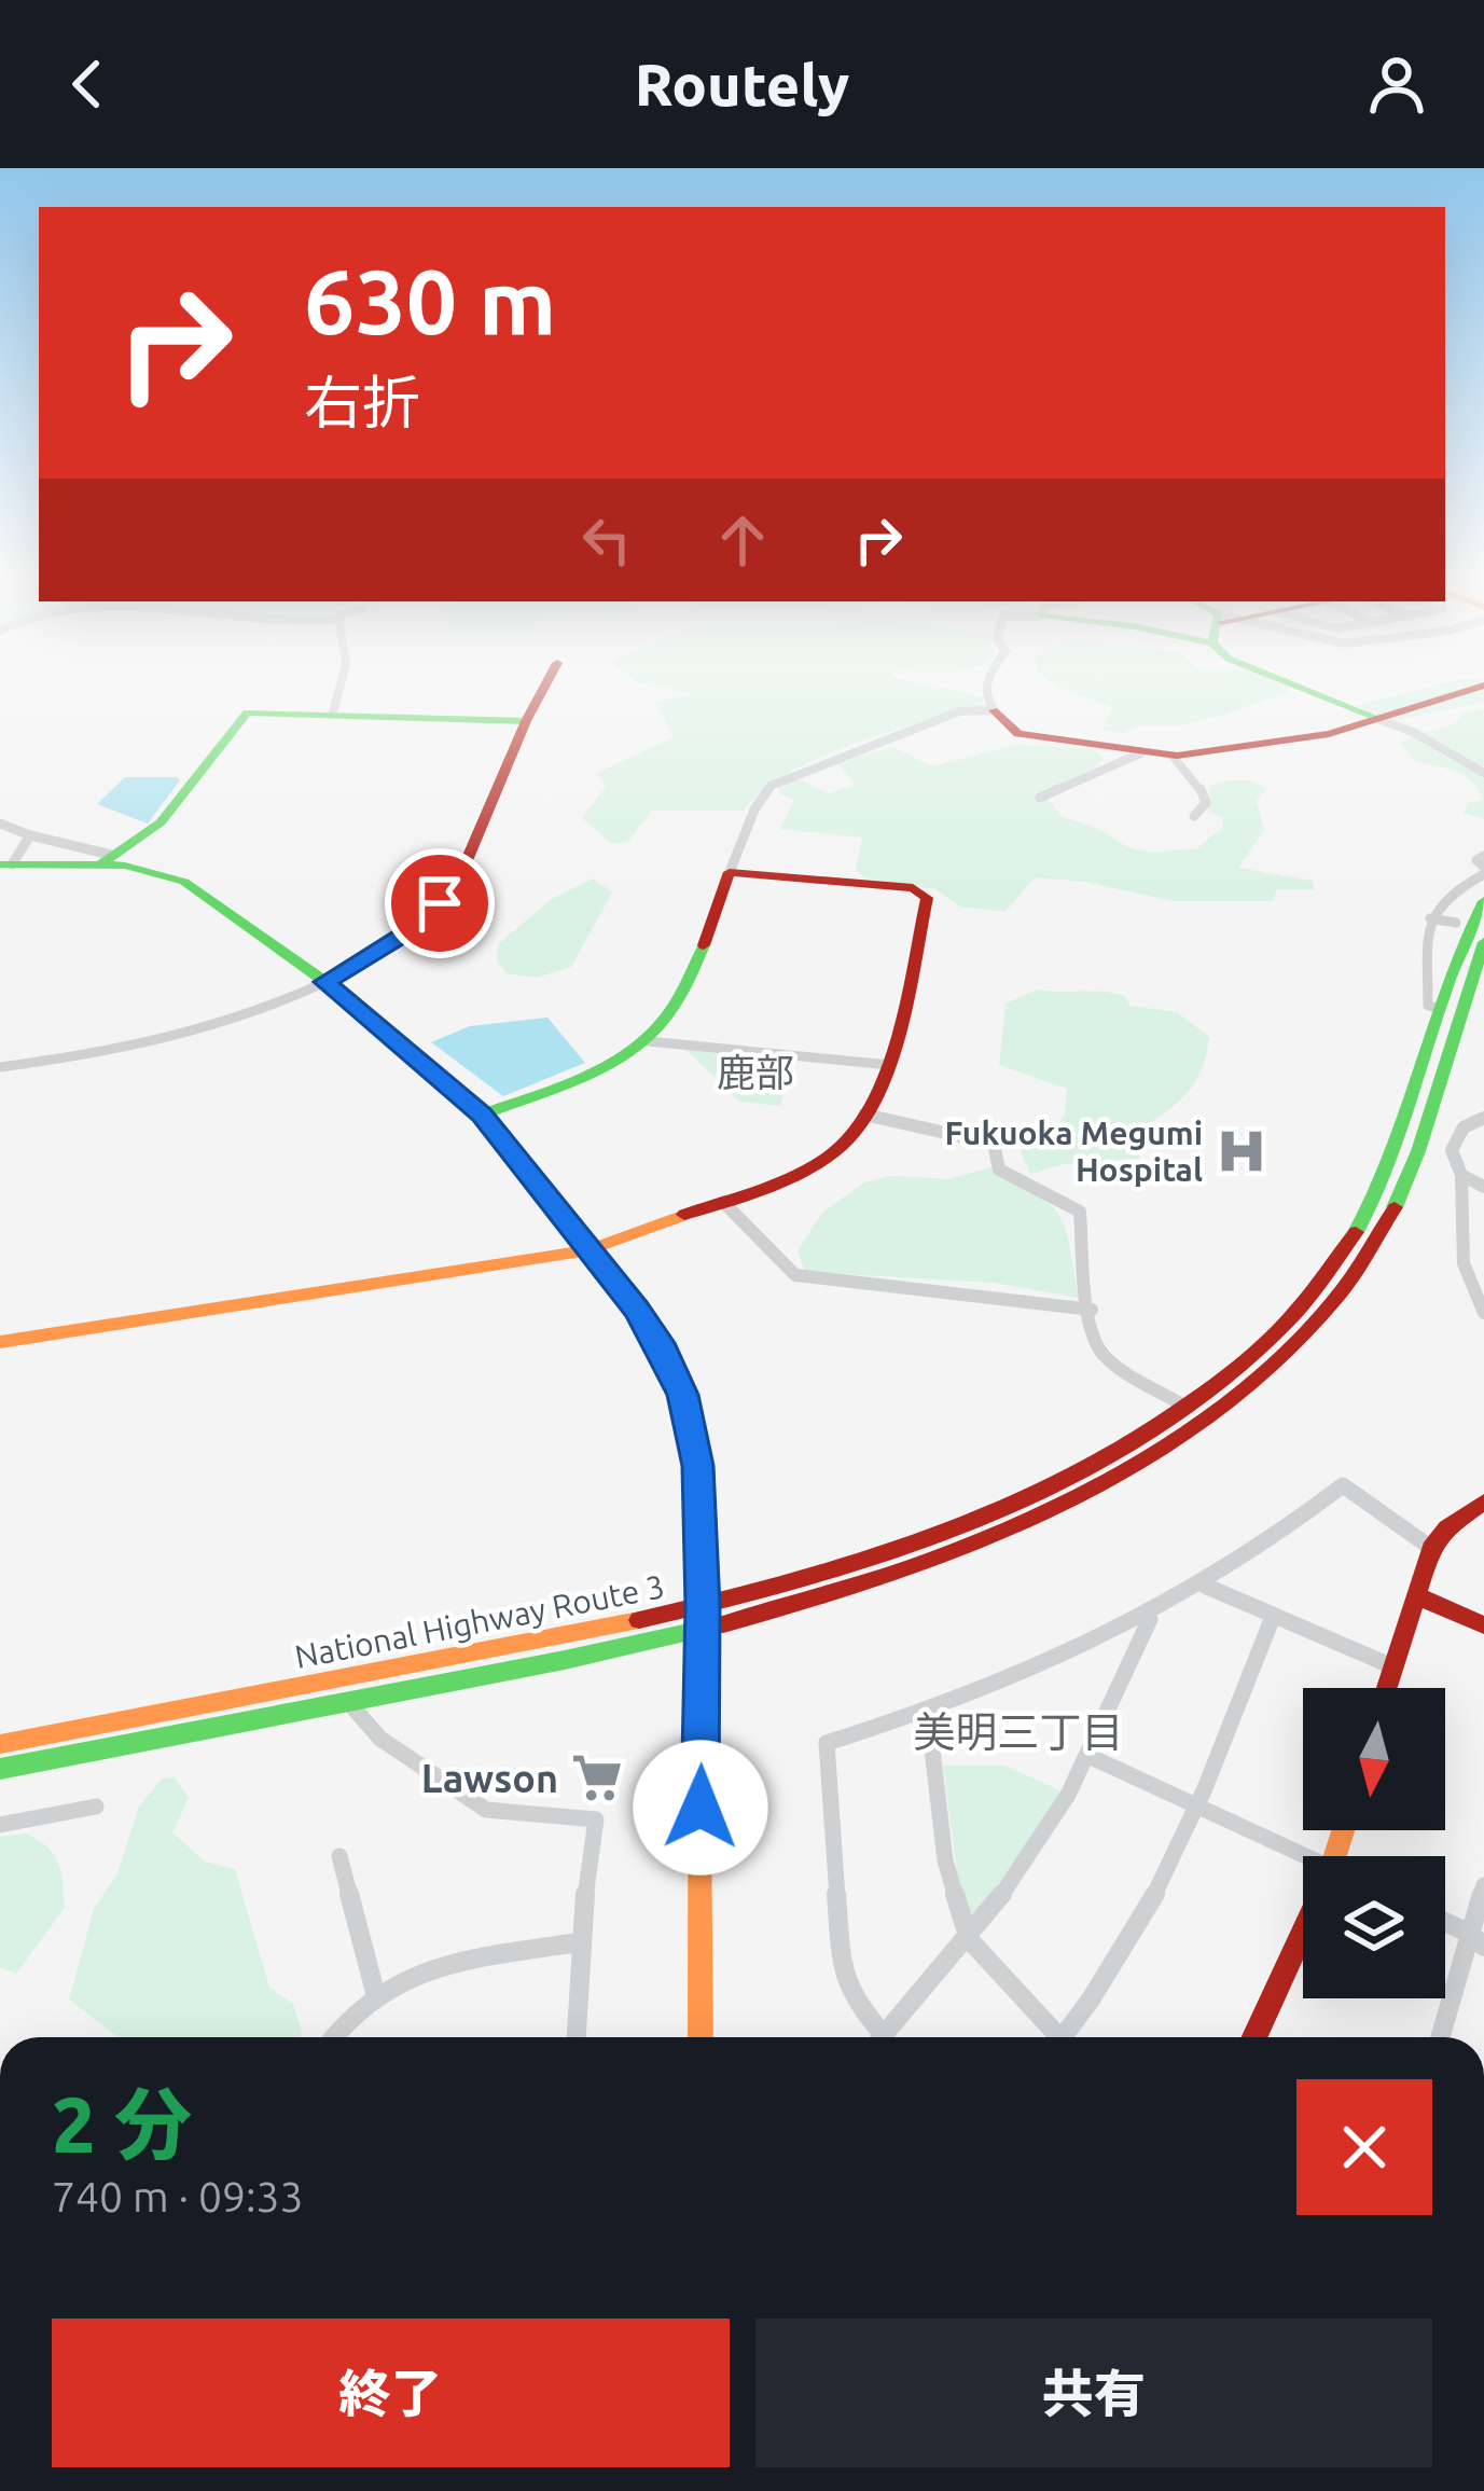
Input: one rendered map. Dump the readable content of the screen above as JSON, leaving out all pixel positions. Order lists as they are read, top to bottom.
{
  "streets": {
    "main road": ["National Highway Route 3"]
  },
  "districts": ["鹿部", "美明三丁目"],
  "places": {
    "hospital": ["Fukuoka Megumi Hospital"],
    "supermarket": ["Lawson"]
  },
  "north": "bottom",
  "page": {
    "header": "Routely",
    "turn": ["630 m", "右折"],
    "heading": ["2 分", "740 m · 09:33"],
    "buttons": ["終了", "共有"]
  }
}
